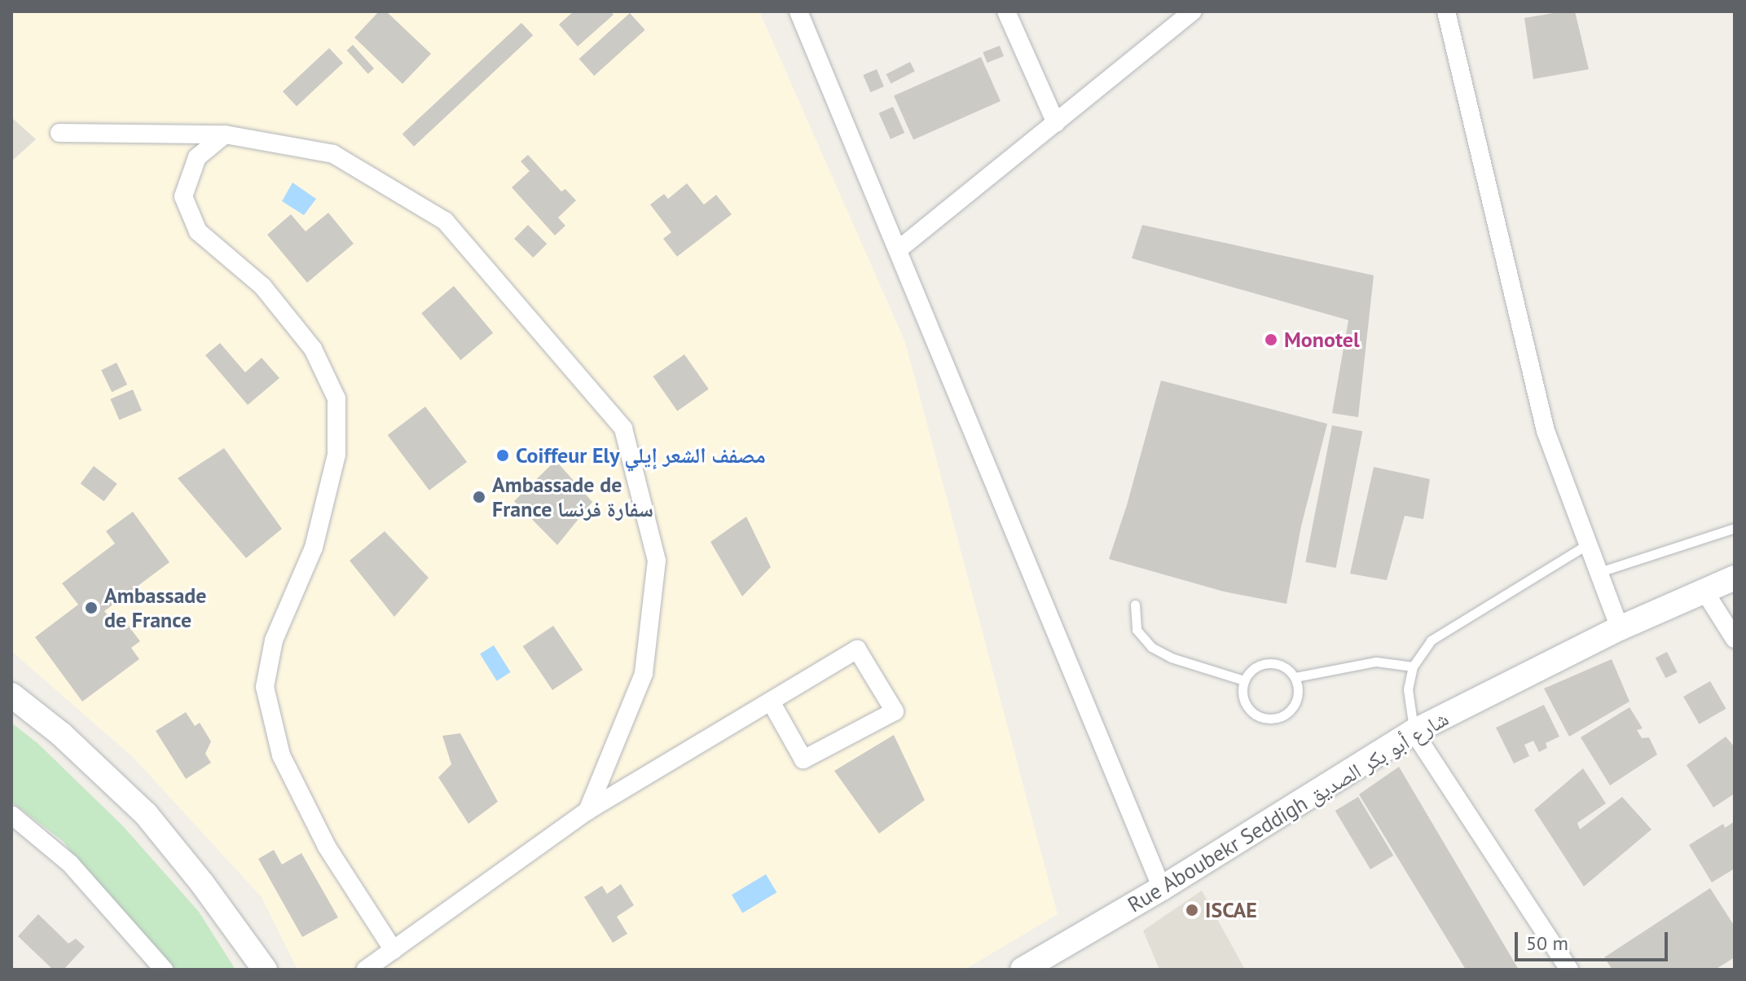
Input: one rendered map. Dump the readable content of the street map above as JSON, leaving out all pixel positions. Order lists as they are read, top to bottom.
{
  "streets": {
    "street": ["Rue Aboubekr Seddigh شارع أبو بكر الصديق"]
  },
  "places": [
    "Monotel",
    "Coiffeur Ely مصفف الشعر إيلي",
    "Ambassade de France سفارة فرنسا",
    "Ambassade de France",
    "ISCAE"
  ],
  "scale_bar": "50 m"
}
